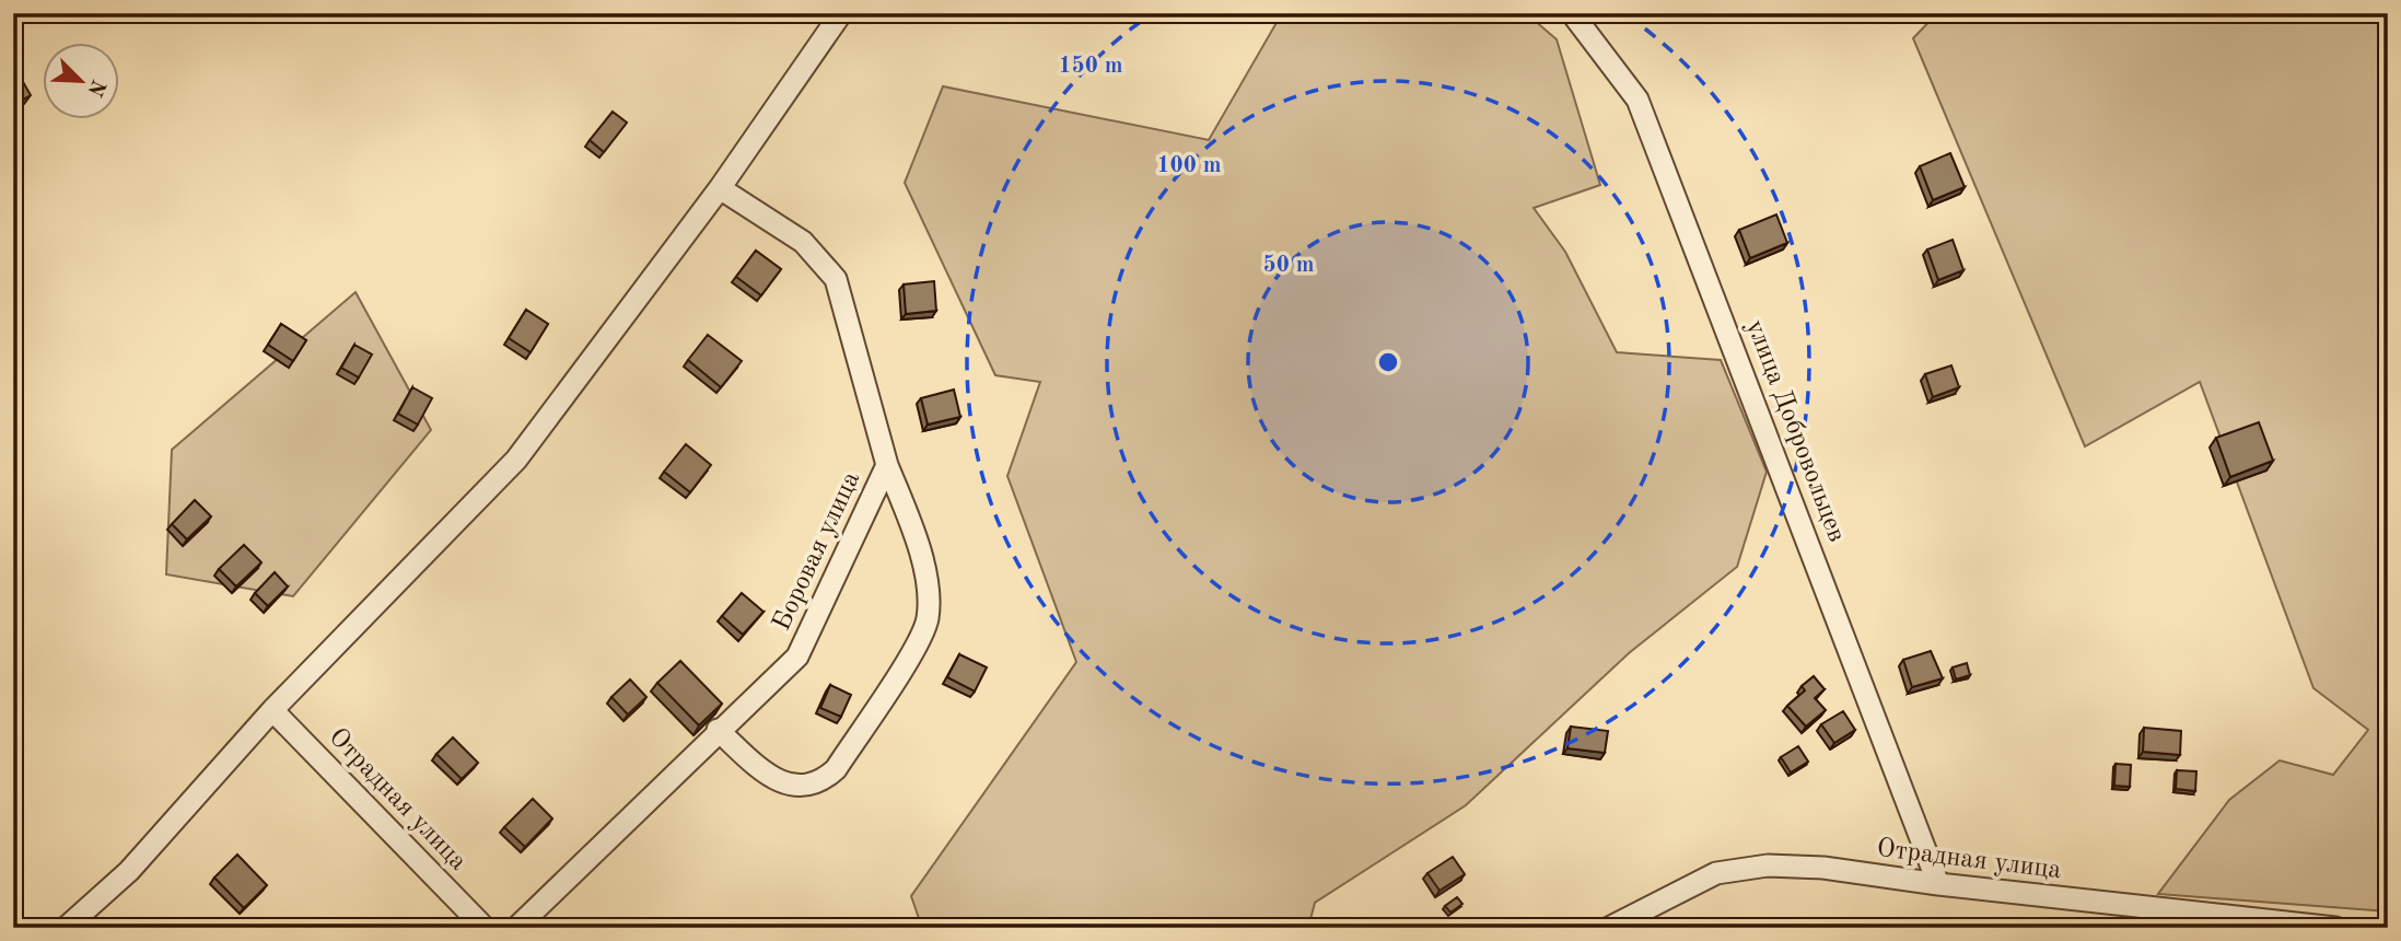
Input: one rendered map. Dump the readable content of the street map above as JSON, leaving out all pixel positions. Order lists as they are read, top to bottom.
{
  "streets": {
    "street": ["улица Добровольцев", "Боровая улица", "Отрадная улица"]
  },
  "crossings": [
    ["улица Добровольцев", "Отрадная улица"]
  ],
  "north": "bottom right",
  "rings": ["150 m", "100 m", "50 m"]
}
